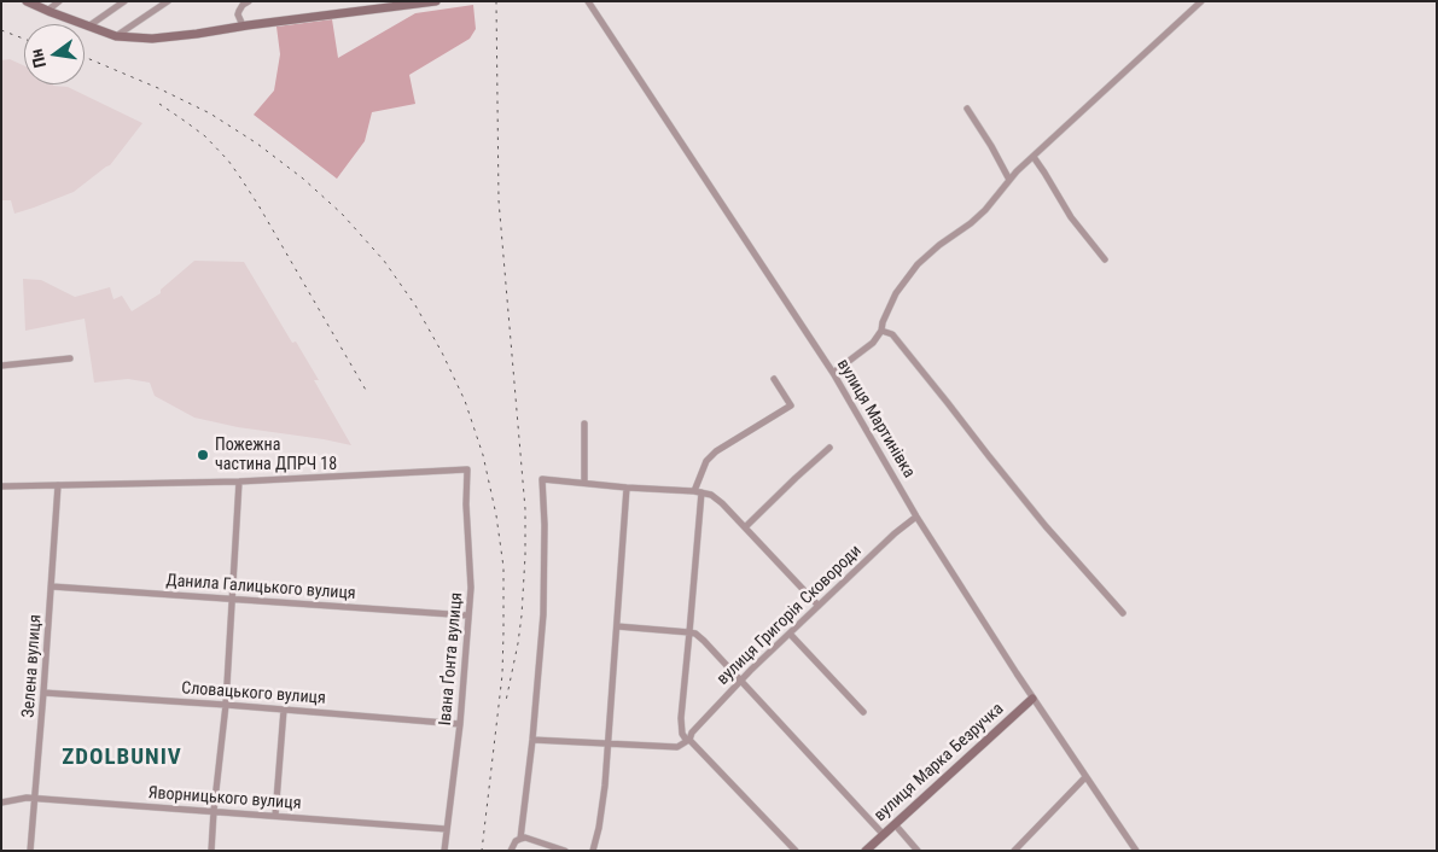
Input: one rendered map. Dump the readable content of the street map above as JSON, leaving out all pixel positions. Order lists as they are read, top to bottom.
{
  "streets": {
    "main road": ["вулиця Марка Безручка"],
    "street": [
      "вулиця Мартинівка",
      "Данила Галицького вулиця",
      "вулиця Григорія Сковороди",
      "Івана Ґонта вулиця",
      "Зелена вулиця",
      "Словацького вулиця",
      "Яворницького вулиця"
    ]
  },
  "crossings": [
    ["вулиця Мартинівка", "вулиця Григорія Сковороди"],
    ["вулиця Мартинівка", "вулиця Марка Безручка"],
    ["Данила Галицького вулиця", "Івана Ґонта вулиця"],
    ["Данила Галицького вулиця", "Зелена вулиця"],
    ["Івана Ґонта вулиця", "Словацького вулиця"],
    ["Івана Ґонта вулиця", "Яворницького вулиця"],
    ["Зелена вулиця", "Словацького вулиця"],
    ["Зелена вулиця", "Яворницького вулиця"]
  ],
  "districts": ["ZDOLBUNIV"],
  "places": ["Пожежна частина ДПРЧ 18"],
  "north": "left"
}
